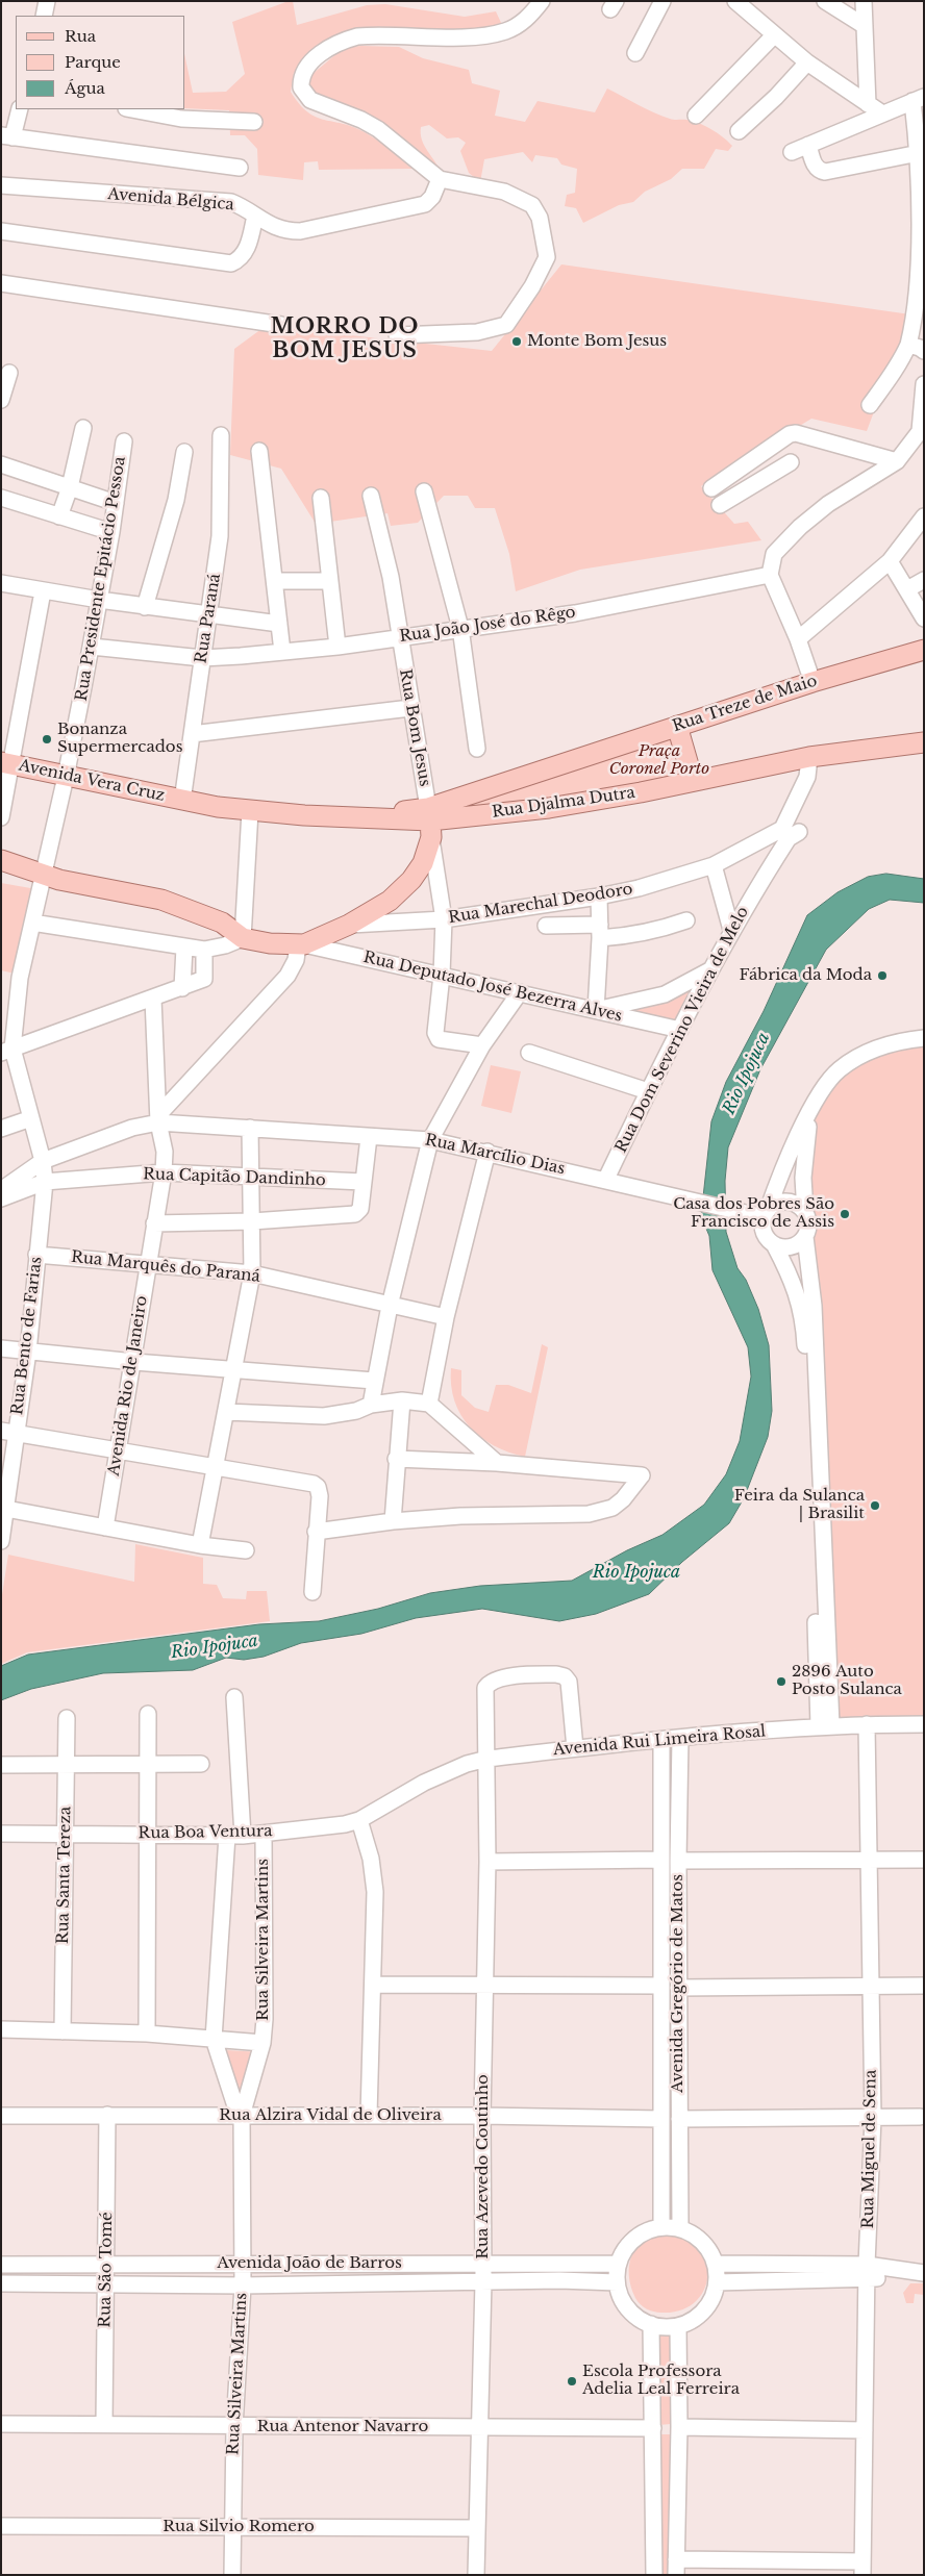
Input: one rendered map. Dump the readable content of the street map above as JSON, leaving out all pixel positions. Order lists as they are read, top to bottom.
{
  "streets": {
    "main road": ["Rua Treze de Maio", "Avenida Vera Cruz", "Rua Djalma Dutra"],
    "street": [
      "Avenida Bélgica",
      "Rua Presidente Epitácio Pessoa",
      "Rua Paraná",
      "Rua João José do Rêgo",
      "Rua Bom Jesus",
      "Rua Marechal Deodoro",
      "Rua Deputado José Bezerra Alves",
      "Rua Dom Severino Vieira de Melo",
      "Rua Marcílio Dias",
      "Rua Capitão Dandinho",
      "Rua Marquês do Paraná",
      "Rua Bento de Farias",
      "Avenida Rio de Janeiro",
      "Avenida Rui Limeira Rosal",
      "Rua Boa Ventura",
      "Rua Santa Tereza",
      "Rua Silveira Martins",
      "Avenida Gregório de Matos",
      "Rua Alzira Vidal de Oliveira",
      "Rua Miguel de Sena",
      "Rua Azevedo Coutinho",
      "Avenida João de Barros",
      "Rua São Tomé",
      "Rua Antenor Navarro",
      "Rua Silvio Romero"
    ]
  },
  "crossings": [
    ["Rua Presidente Epitácio Pessoa", "Rua João José do Rêgo"],
    ["Rua Presidente Epitácio Pessoa", "Avenida Vera Cruz"],
    ["Rua Presidente Epitácio Pessoa", "Rua Bento de Farias"],
    ["Rua Paraná", "Rua João José do Rêgo"],
    ["Rua Paraná", "Avenida Vera Cruz"],
    ["Rua João José do Rêgo", "Rua Bom Jesus"],
    ["Rua Treze de Maio", "Rua Bom Jesus"],
    ["Rua Treze de Maio", "Avenida Vera Cruz"],
    ["Rua Treze de Maio", "Rua Djalma Dutra"],
    ["Rua Bom Jesus", "Rua Djalma Dutra"],
    ["Rua Bom Jesus", "Rua Marechal Deodoro"],
    ["Rua Bom Jesus", "Rua Deputado José Bezerra Alves"],
    ["Rua Djalma Dutra", "Rua Marechal Deodoro"],
    ["Rua Deputado José Bezerra Alves", "Rua Dom Severino Vieira de Melo"],
    ["Rua Dom Severino Vieira de Melo", "Rua Marcílio Dias"],
    ["Rua Marcílio Dias", "Rua Bento de Farias"],
    ["Rua Marcílio Dias", "Avenida Rio de Janeiro"],
    ["Rua Capitão Dandinho", "Rua Bento de Farias"],
    ["Rua Capitão Dandinho", "Avenida Rio de Janeiro"],
    ["Rua Marquês do Paraná", "Rua Bento de Farias"],
    ["Rua Marquês do Paraná", "Avenida Rio de Janeiro"],
    ["Avenida Rui Limeira Rosal", "Rua Boa Ventura"],
    ["Avenida Rui Limeira Rosal", "Avenida Gregório de Matos"],
    ["Avenida Rui Limeira Rosal", "Rua Miguel de Sena"],
    ["Avenida Rui Limeira Rosal", "Rua Azevedo Coutinho"],
    ["Rua Boa Ventura", "Rua Santa Tereza"],
    ["Rua Boa Ventura", "Rua Silveira Martins"],
    ["Rua Boa Ventura", "Rua Azevedo Coutinho"],
    ["Rua Silveira Martins", "Rua Alzira Vidal de Oliveira"],
    ["Rua Silveira Martins", "Avenida João de Barros"],
    ["Rua Silveira Martins", "Rua Antenor Navarro"],
    ["Rua Silveira Martins", "Rua Silvio Romero"],
    ["Avenida Gregório de Matos", "Rua Alzira Vidal de Oliveira"],
    ["Avenida Gregório de Matos", "Avenida João de Barros"],
    ["Rua Alzira Vidal de Oliveira", "Rua Azevedo Coutinho"],
    ["Rua Alzira Vidal de Oliveira", "Rua São Tomé"],
    ["Rua Azevedo Coutinho", "Avenida João de Barros"],
    ["Rua Azevedo Coutinho", "Rua Antenor Navarro"],
    ["Rua Azevedo Coutinho", "Rua Silvio Romero"],
    ["Avenida João de Barros", "Rua São Tomé"],
    ["Rua São Tomé", "Rua Antenor Navarro"]
  ],
  "districts": ["MORRO DO BOM JESUS"],
  "water": ["Rio Ipojuca"],
  "parks": ["Praça Coronel Porto"],
  "places": [
    "Monte Bom Jesus",
    "Bonanza Supermercados",
    "Fábrica da Moda",
    "Casa dos Pobres São Francisco de Assis",
    "Feira da Sulanca | Brasilit",
    "2896 Auto Posto Sulanca",
    "Escola Professora Adelia Leal Ferreira"
  ],
  "legend": ["Rua", "Parque", "Água"]
}
